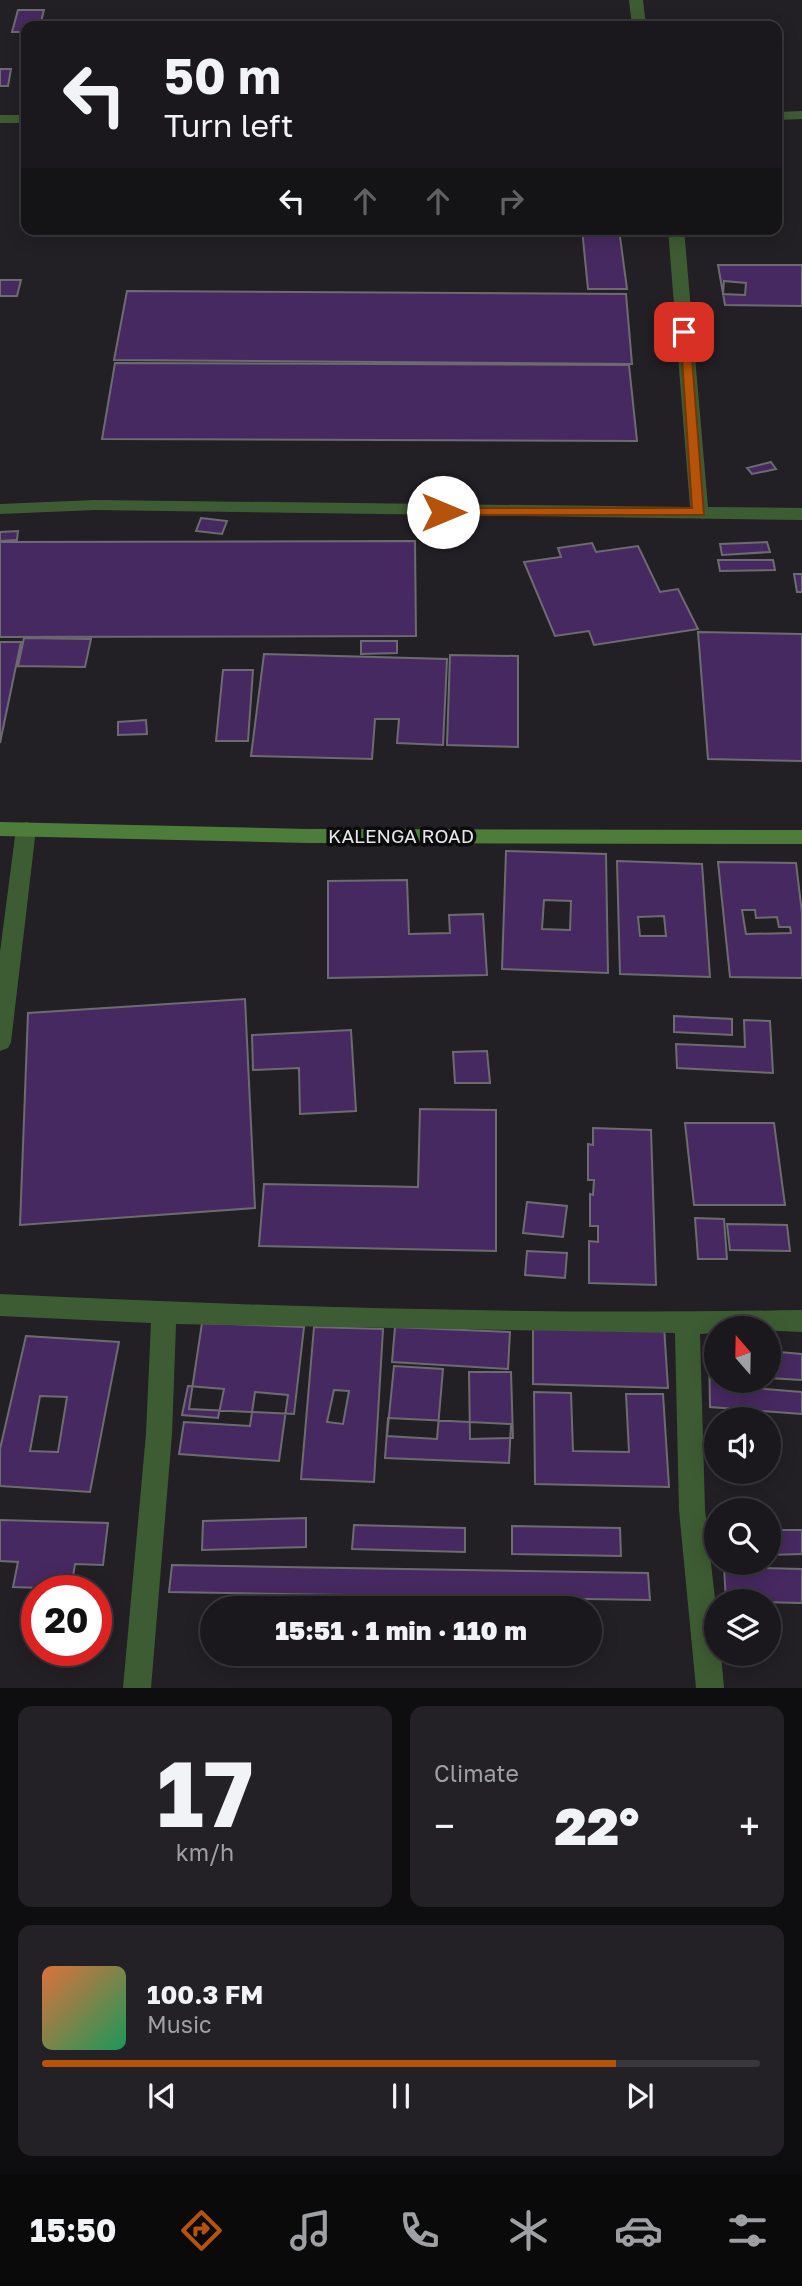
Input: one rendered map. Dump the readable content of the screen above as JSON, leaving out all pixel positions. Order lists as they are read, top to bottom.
{
  "streets": {
    "main road": ["KALENGA ROAD"]
  },
  "north": "top",
  "page": {
    "turn": ["50 m", "Turn left"],
    "limit": "20",
    "trip": "15:51 · 1 min · 110 m",
    "tile": [
      ["17", "km/h"],
      "Climate"
    ],
    "heat": ["−", "22°", "+"],
    "song": ["100.3 FM", "Music"],
    "tabs": "15:50"
  }
}
